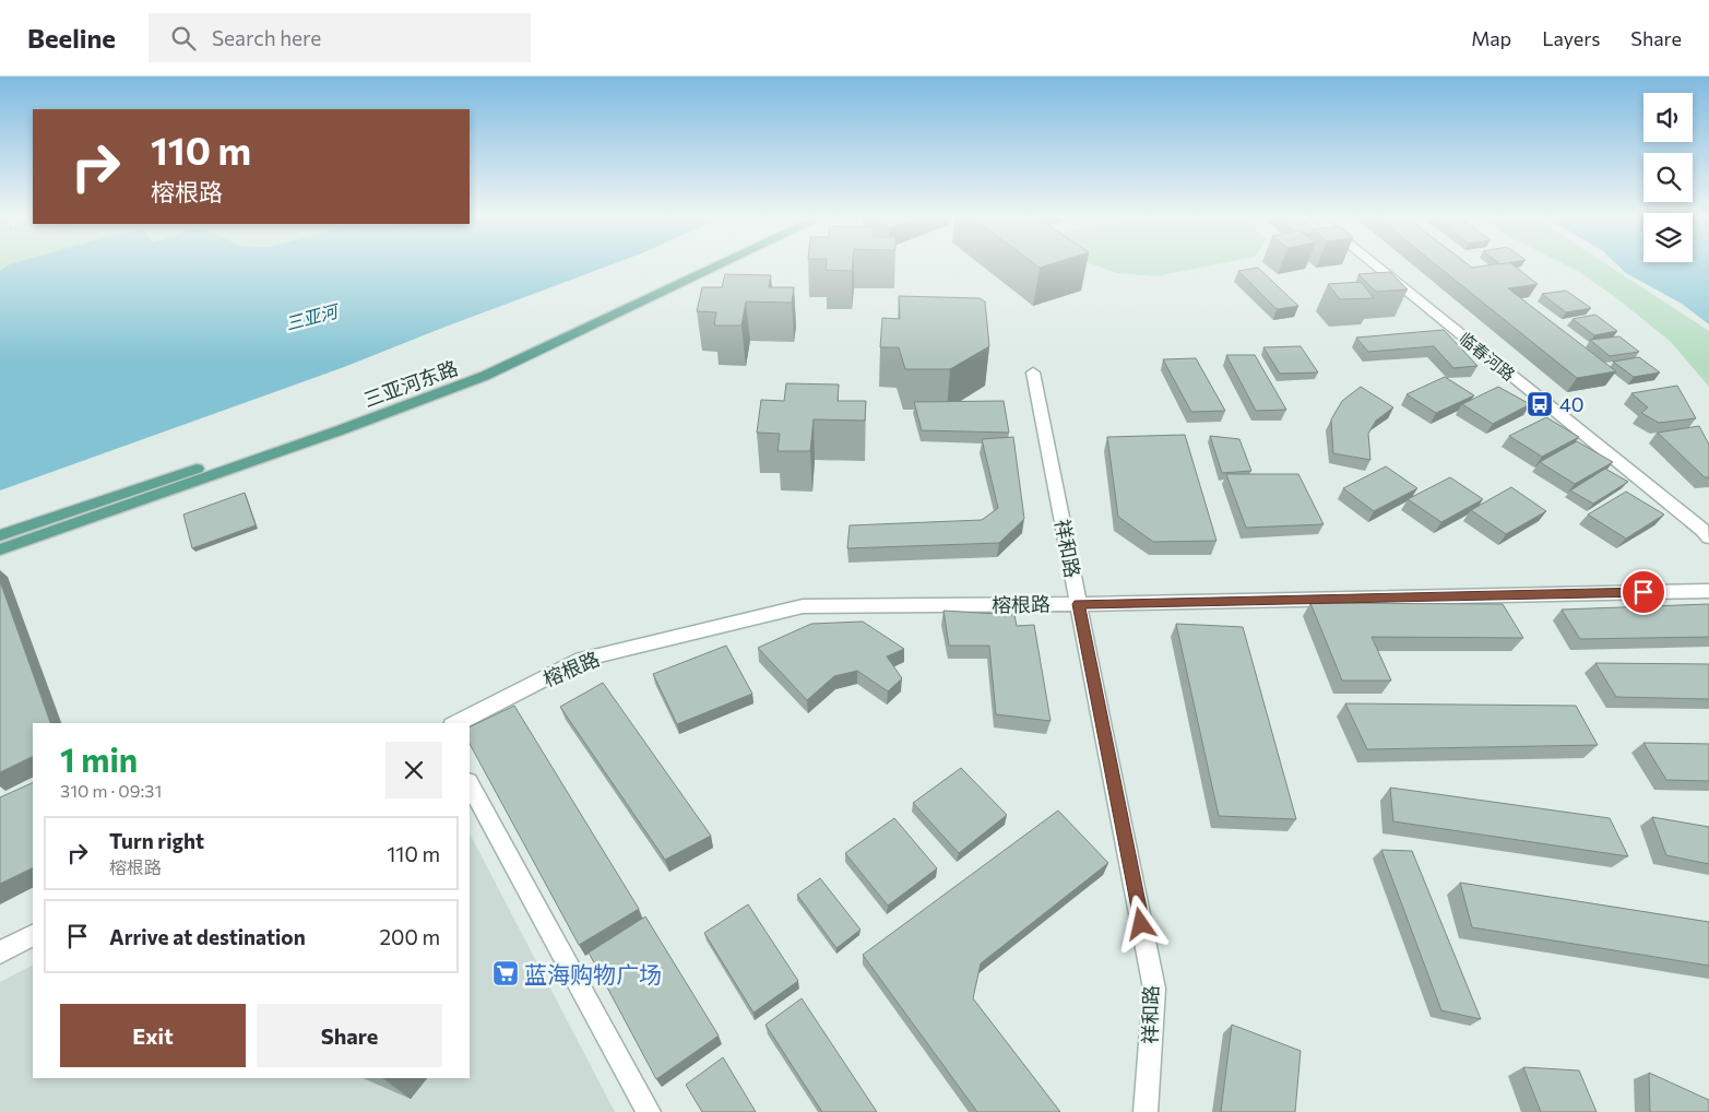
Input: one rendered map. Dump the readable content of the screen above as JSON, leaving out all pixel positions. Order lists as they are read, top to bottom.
{
  "streets": {
    "main road": ["三亚河东路"],
    "street": ["临春河路", "祥和路", "榕根路"]
  },
  "crossings": [
    ["祥和路", "榕根路"]
  ],
  "water": ["三亚河"],
  "places": {
    "bus stop": ["40"],
    "supermarket": ["蓝海购物广场"]
  },
  "page": {
    "header": "Beeline",
    "search": "Search here",
    "nav": ["Map", "Layers", "Share"],
    "turn": ["110 m", "榕根路"],
    "heading": ["1 min", "310 m · 09:31"],
    "list": [
      {
        "name": "Turn right",
        "note": "榕根路",
        "value": "110 m"
      },
      {
        "name": "Arrive at destination",
        "value": "200 m"
      }
    ],
    "buttons": ["Exit", "Share"]
  }
}
